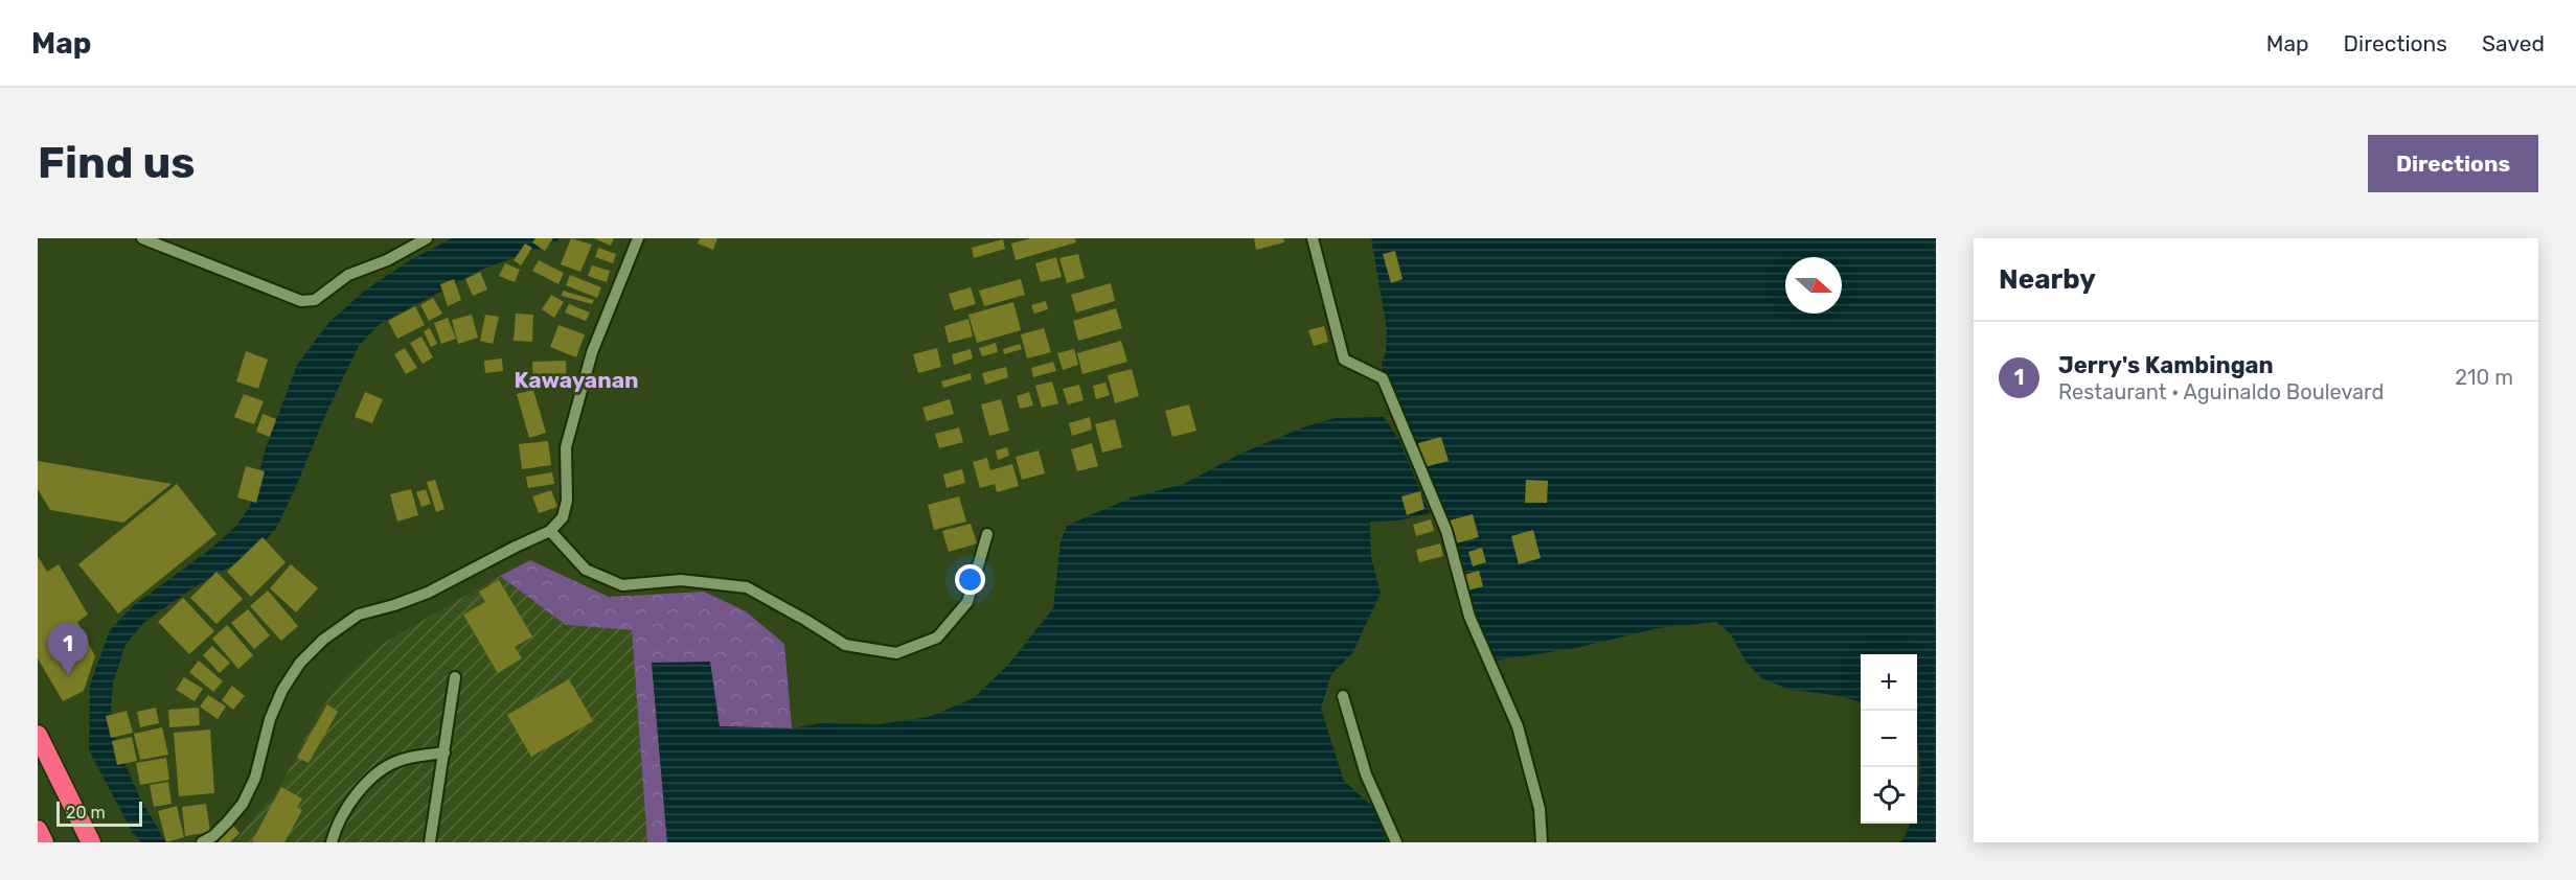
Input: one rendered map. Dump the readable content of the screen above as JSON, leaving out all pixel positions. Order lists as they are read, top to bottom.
{
  "districts": ["Kawayanan"],
  "scale_bar": "20 m",
  "north": "right",
  "page": {
    "header": "Map",
    "nav": ["Map", "Directions", "Saved"],
    "buttons": "Directions",
    "title": "Find us",
    "heading": "Nearby",
    "list": [
      {
        "mark": "1",
        "name": "Jerry's Kambingan",
        "note": "Restaurant · Aguinaldo Boulevard",
        "value": "210 m"
      }
    ],
    "pins": "1",
    "map_buttons": ["+", "−"],
    "scale": "20 m"
  }
}
